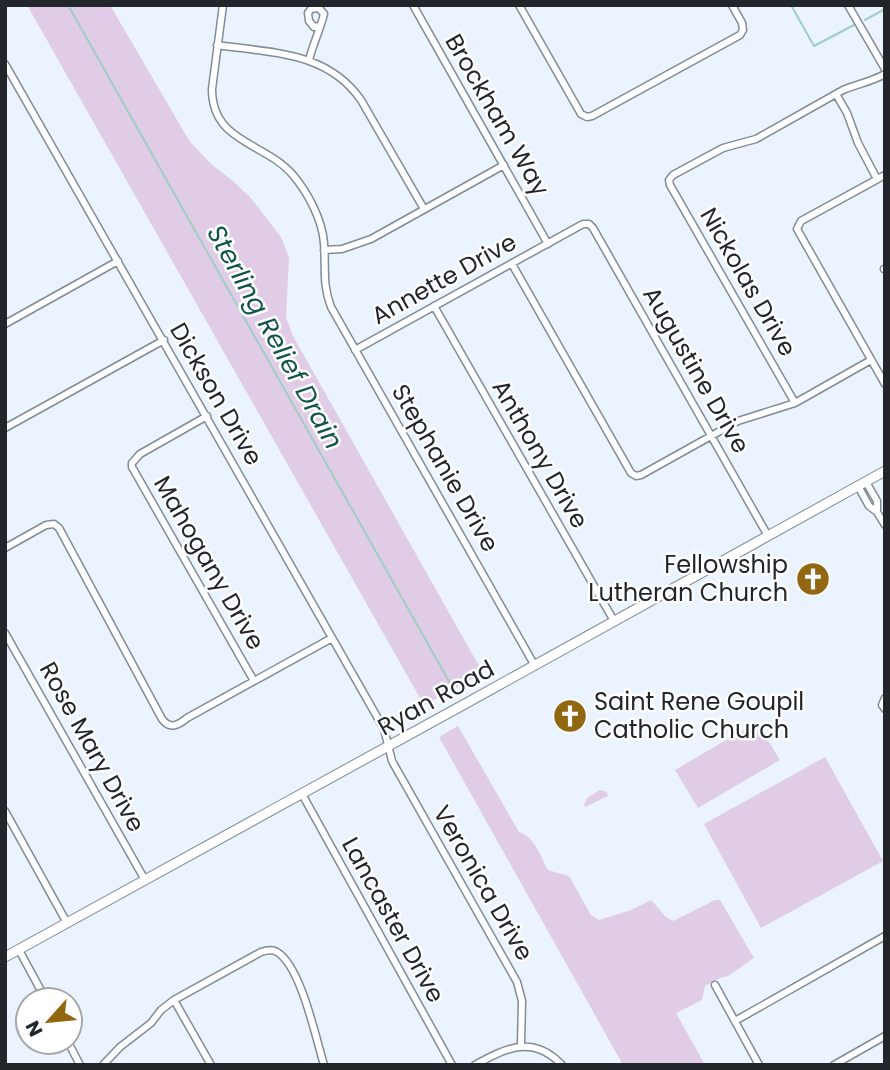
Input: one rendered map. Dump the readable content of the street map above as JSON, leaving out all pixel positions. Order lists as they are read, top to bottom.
{
  "streets": {
    "main road": ["Ryan Road"],
    "street": [
      "Brockham Way",
      "Annette Drive",
      "Nickolas Drive",
      "Augustine Drive",
      "Dickson Drive",
      "Anthony Drive",
      "Stephanie Drive",
      "Mahogany Drive",
      "Rose Mary Drive",
      "Veronica Drive",
      "Lancaster Drive"
    ]
  },
  "crossings": [
    ["Brockham Way", "Annette Drive"],
    ["Annette Drive", "Augustine Drive"],
    ["Annette Drive", "Anthony Drive"],
    ["Annette Drive", "Stephanie Drive"],
    ["Augustine Drive", "Ryan Road"],
    ["Dickson Drive", "Mahogany Drive"],
    ["Dickson Drive", "Ryan Road"],
    ["Dickson Drive", "Veronica Drive"],
    ["Anthony Drive", "Ryan Road"],
    ["Stephanie Drive", "Ryan Road"],
    ["Ryan Road", "Rose Mary Drive"],
    ["Ryan Road", "Veronica Drive"],
    ["Ryan Road", "Lancaster Drive"]
  ],
  "water": ["Sterling Relief Drain"],
  "places": {
    "church": ["Fellowship Lutheran Church", "Saint Rene Goupil Catholic Church"]
  },
  "north": "bottom left"
}
